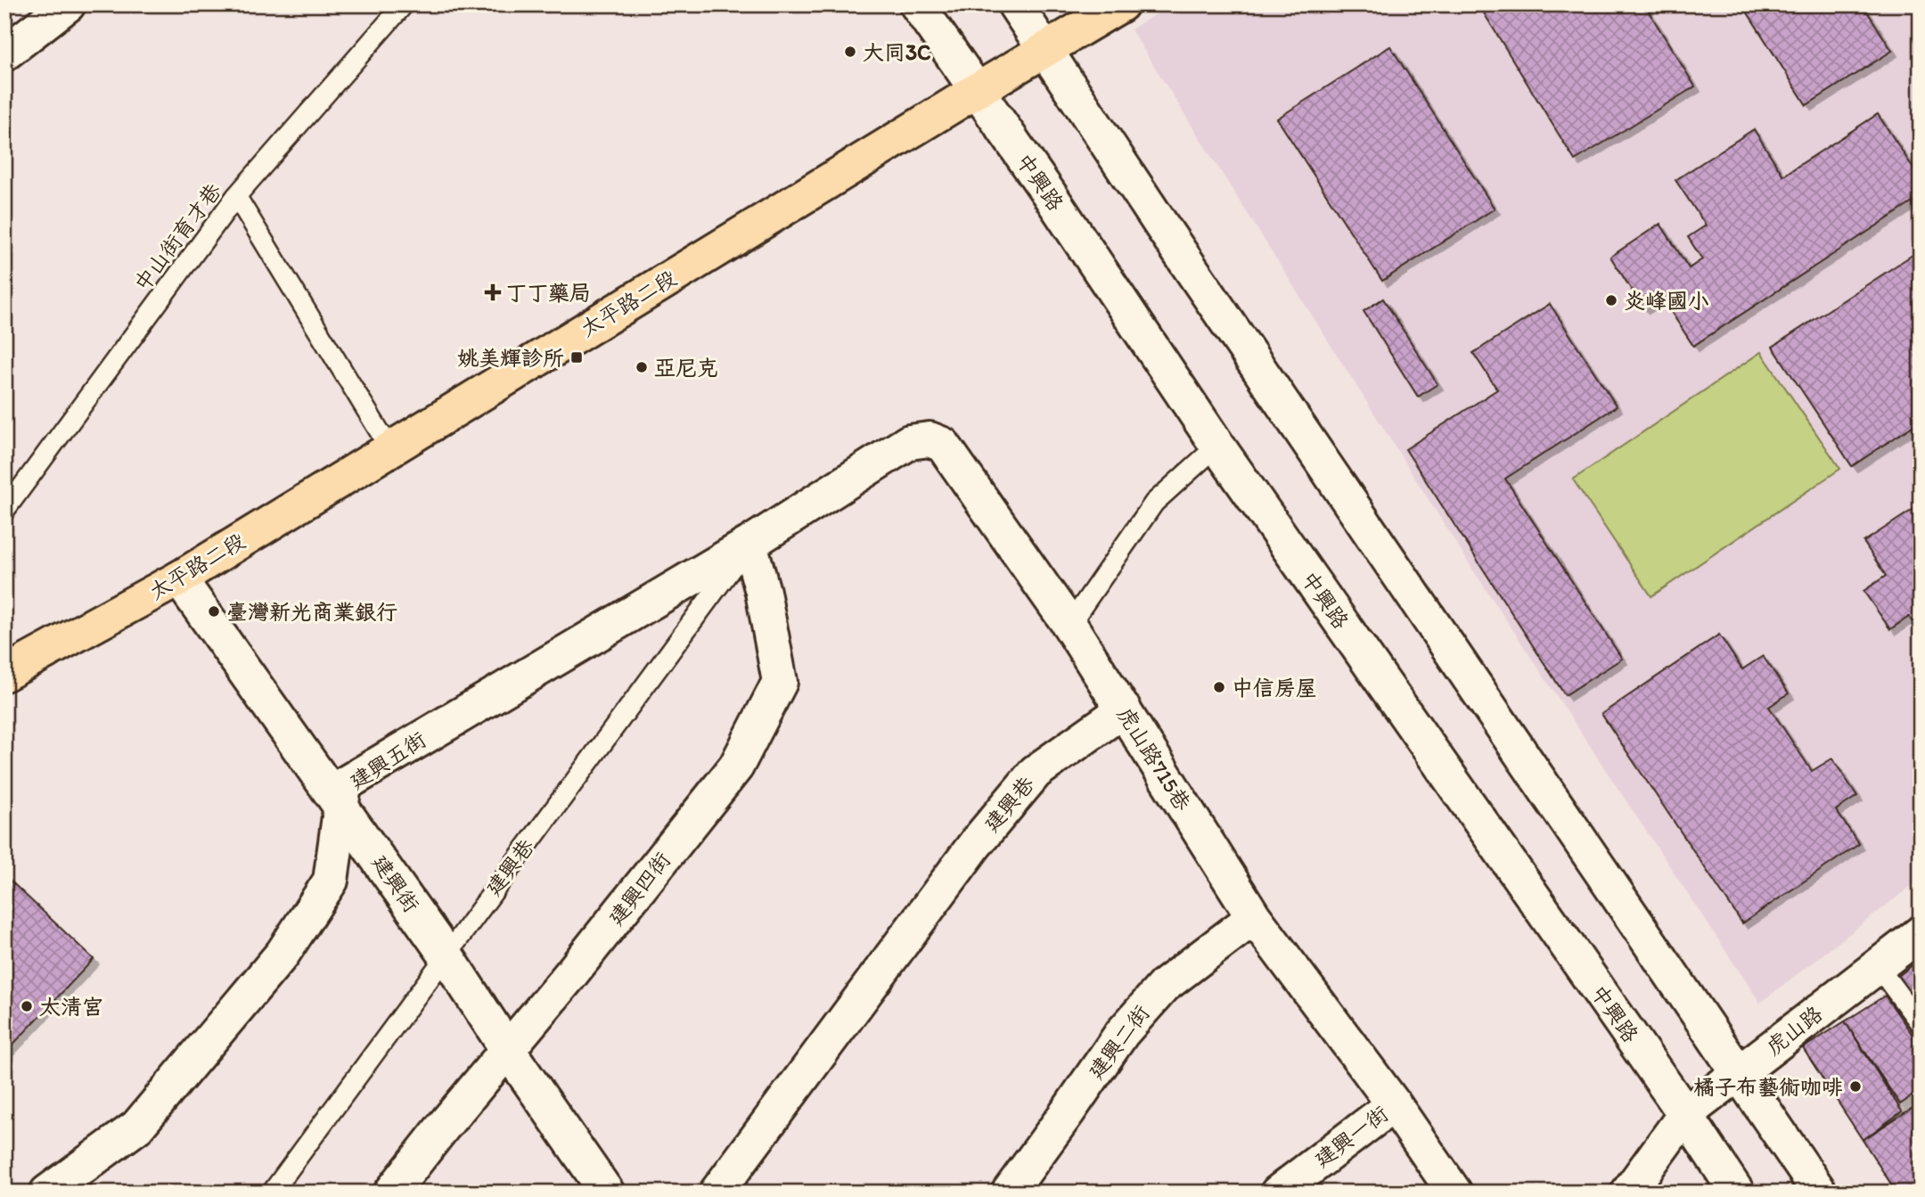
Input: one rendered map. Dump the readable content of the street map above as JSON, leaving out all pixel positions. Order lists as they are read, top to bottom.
{
  "streets": {
    "main road": ["太平路二段"],
    "street": [
      "中興路",
      "虎山路715巷",
      "建興五街",
      "建興巷",
      "建興街",
      "建興四街",
      "虎山路",
      "建興二街",
      "建興一街"
    ],
    "lane": ["中山街育才巷"]
  },
  "crossings": [
    ["中興路", "太平路二段"],
    ["中興路", "虎山路"],
    ["太平路二段", "建興街"],
    ["虎山路715巷", "建興五街"],
    ["虎山路715巷", "建興巷"],
    ["虎山路715巷", "建興二街"],
    ["虎山路715巷", "建興一街"],
    ["建興五街", "建興巷"],
    ["建興五街", "建興街"],
    ["建興五街", "建興四街"],
    ["建興巷", "建興街"],
    ["建興巷", "建興四街"],
    ["建興街", "建興四街"]
  ],
  "places": {
    "other": [
      "大同3C",
      "炎峰國小",
      "亞尼克",
      "臺灣新光商業銀行",
      "中信房屋",
      "太清宮",
      "橘子布藝術咖啡"
    ],
    "health": ["丁丁藥局"],
    "transit": ["姚美輝診所"]
  }
}
